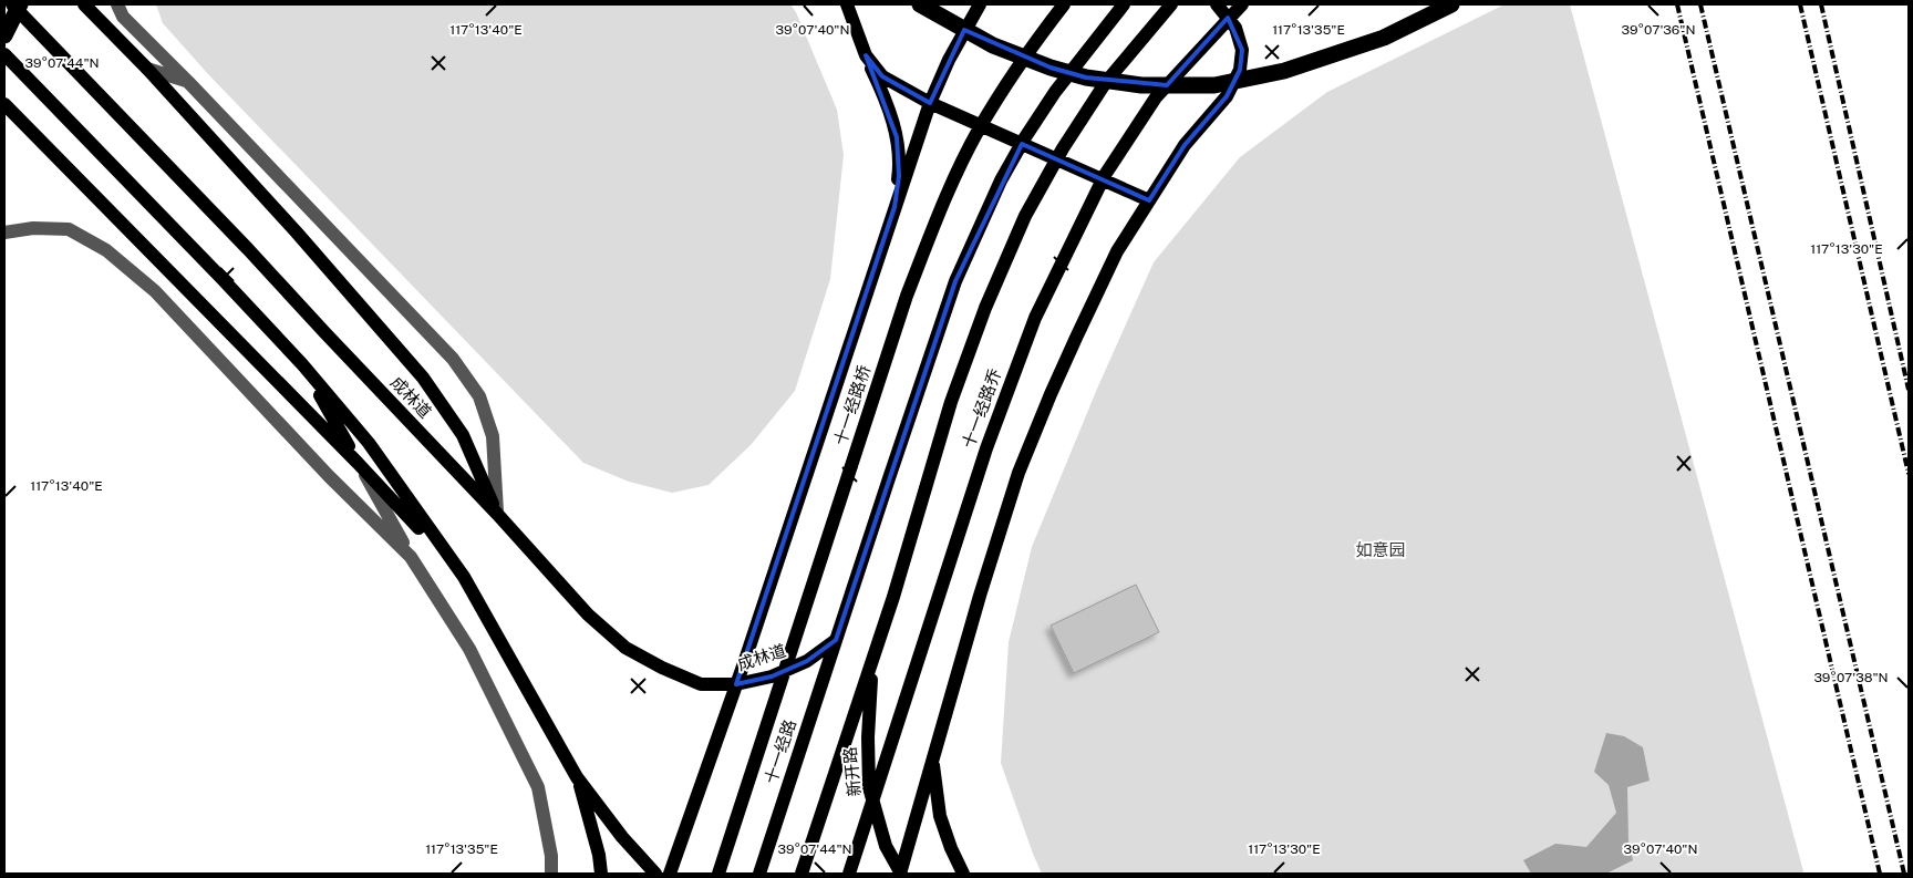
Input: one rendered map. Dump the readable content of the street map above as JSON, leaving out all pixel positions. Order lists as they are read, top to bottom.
{
  "streets": {
    "main road": [
      "成林道",
      "十一经路桥",
      "十一经路乔",
      "十一经路",
      "新开路"
    ]
  },
  "crossings": [
    ["成林道", "十一经路"]
  ],
  "parks": ["如意园"],
  "coordinates": [
    "117°13'40\"E",
    "39°07'40\"N",
    "117°13'35\"E",
    "39°07'36\"N",
    "39°07'44\"N",
    "117°13'30\"E",
    "39°07'38\"N"
  ]
}
